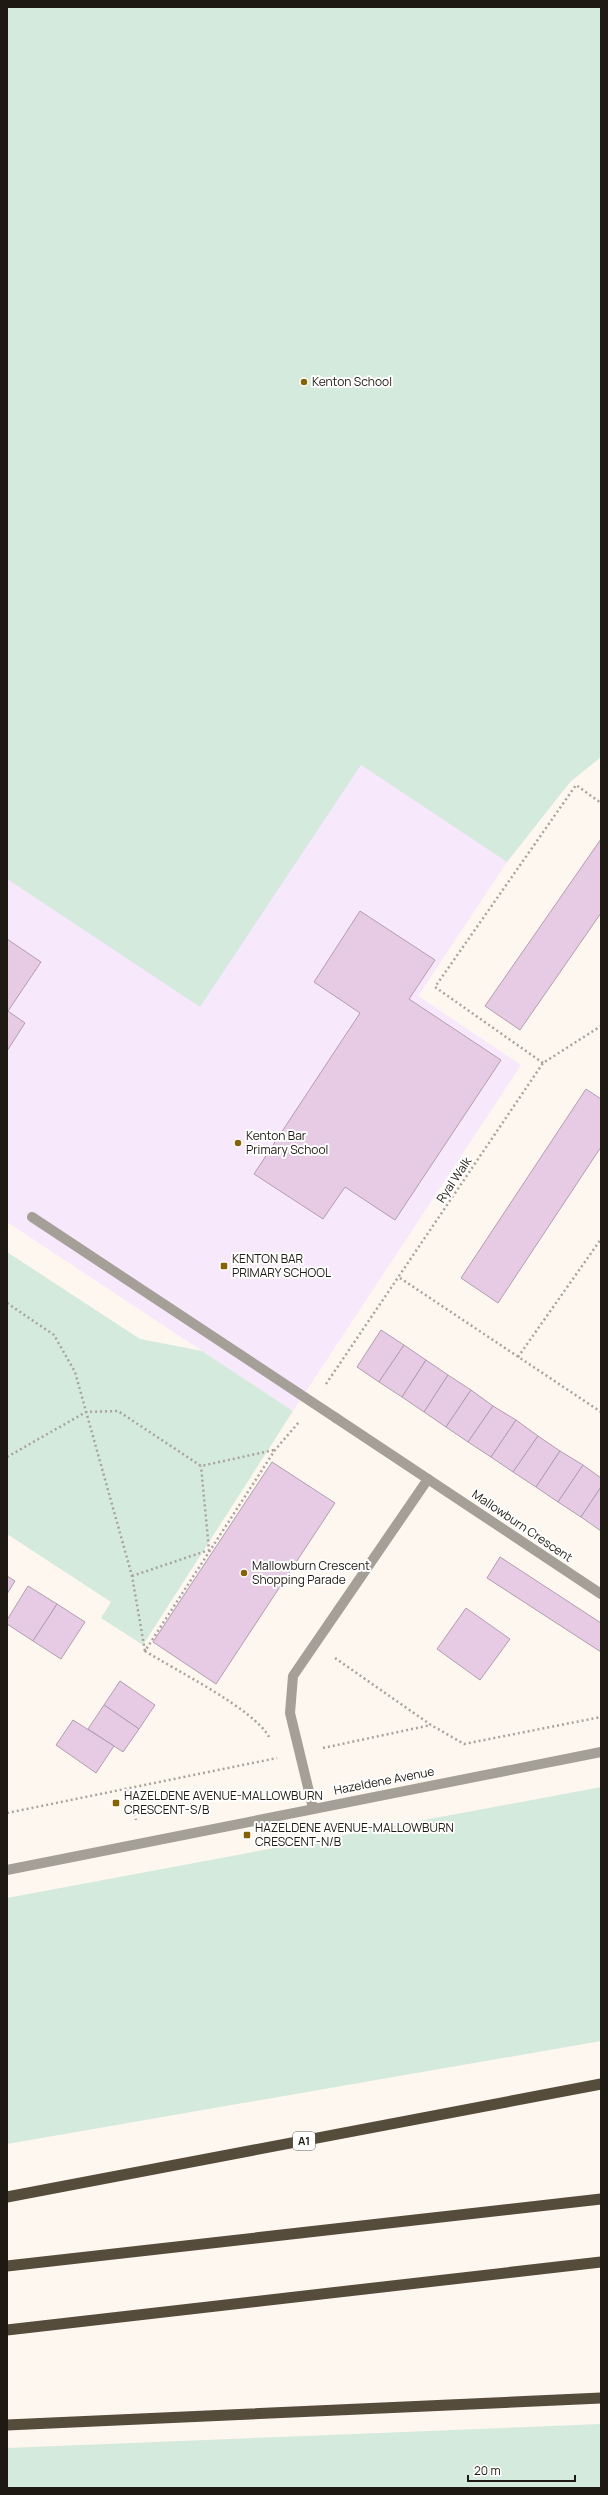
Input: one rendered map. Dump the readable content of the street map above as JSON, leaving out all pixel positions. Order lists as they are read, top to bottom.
{
  "streets": {
    "highway": ["A1"],
    "street": ["Mallowburn Crescent", "Hazeldene Avenue"],
    "path": ["Ryal Walk"]
  },
  "crossings": [
    ["Ryal Walk", "Mallowburn Crescent"]
  ],
  "places": {
    "other": ["Kenton School", "Kenton Bar Primary School", "Mallowburn Crescent Shopping Parade"],
    "transit": ["KENTON BAR PRIMARY SCHOOL", "HAZELDENE AVENUE-MALLOWBURN CRESCENT-S/B", "HAZELDENE AVENUE-MALLOWBURN CRESCENT-N/B"]
  },
  "scale_bar": "20 m"
}
